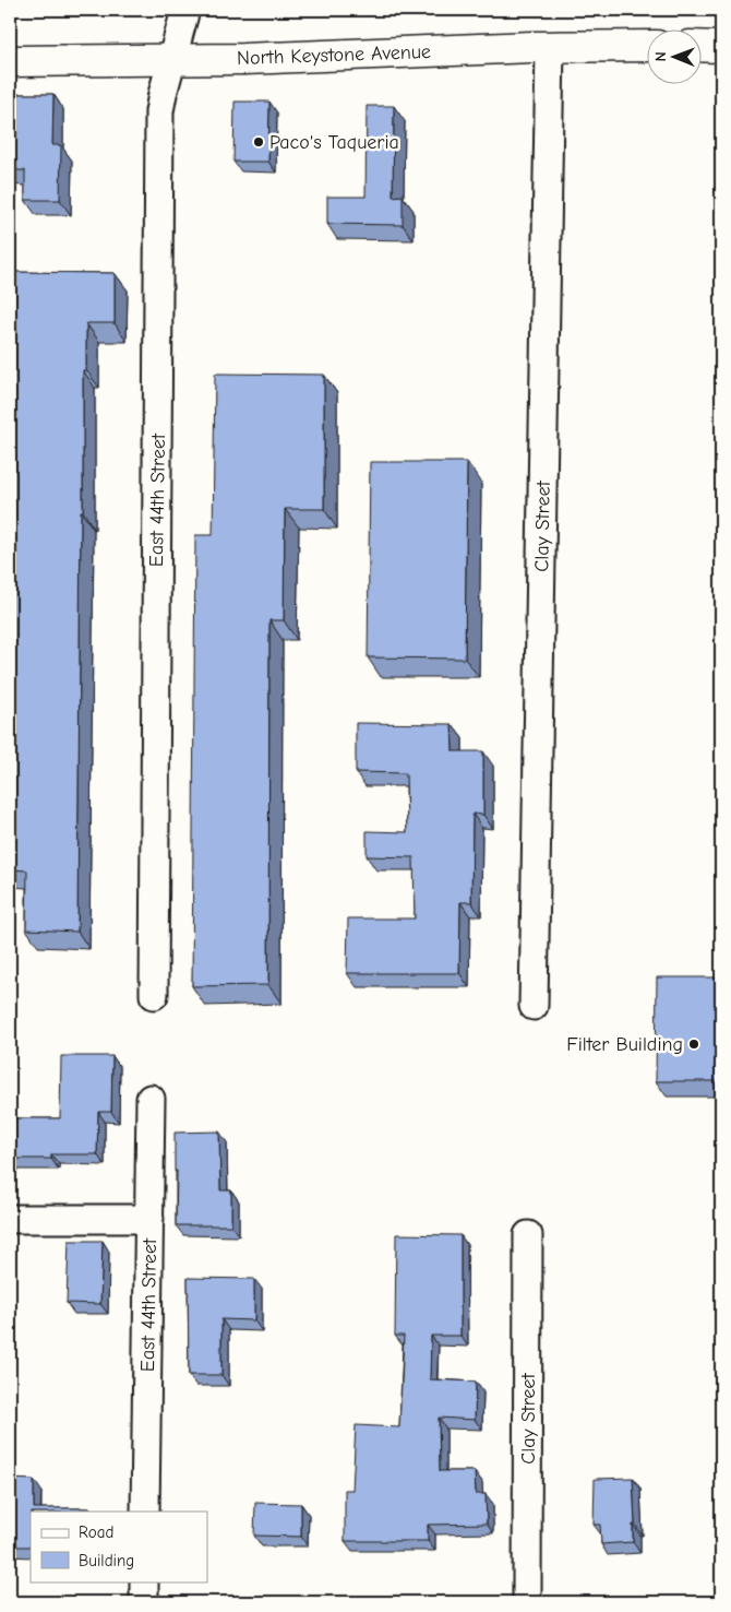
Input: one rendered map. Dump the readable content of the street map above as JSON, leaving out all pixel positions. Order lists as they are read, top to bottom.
{
  "streets": {
    "main road": ["North Keystone Avenue"],
    "street": ["East 44th Street", "Clay Street"]
  },
  "crossings": [
    ["North Keystone Avenue", "East 44th Street"],
    ["North Keystone Avenue", "Clay Street"]
  ],
  "places": ["Paco's Taqueria", "Filter Building"],
  "legend": ["Road", "Building"],
  "north": "left"
}
